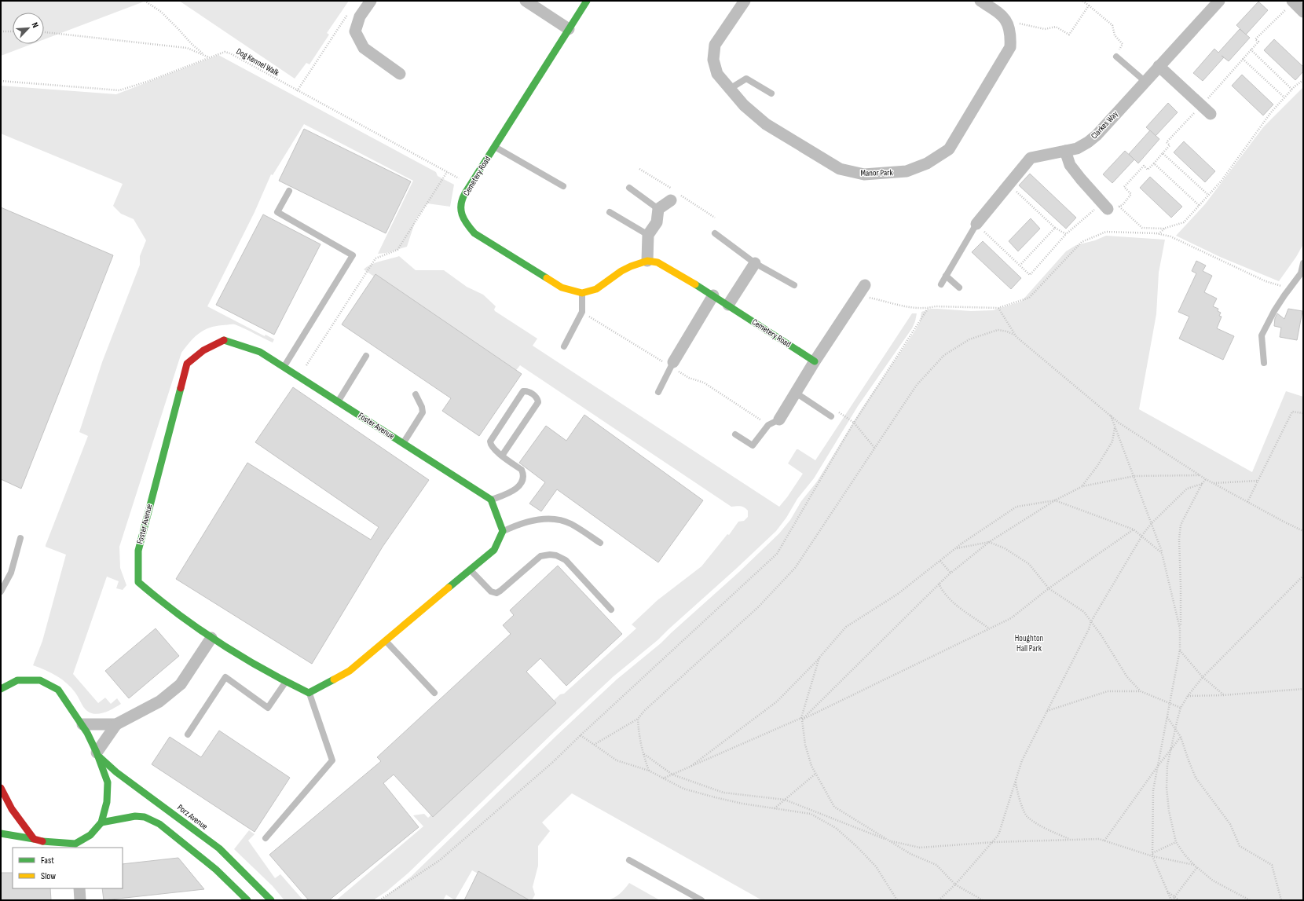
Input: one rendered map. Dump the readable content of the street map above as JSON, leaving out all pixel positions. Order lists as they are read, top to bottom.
{
  "streets": {
    "street": [
      "Clarkes Way",
      "Manor Park",
      "Cemetery Road",
      "Foster Avenue",
      "Porz Avenue"
    ],
    "path": ["Dog Kennel Walk"]
  },
  "crossings": [
    ["Dog Kennel Walk", "Cemetery Road"]
  ],
  "parks": ["Houghton Hall Park"],
  "legend": ["Fast", "Slow"],
  "north": "top right"
}
